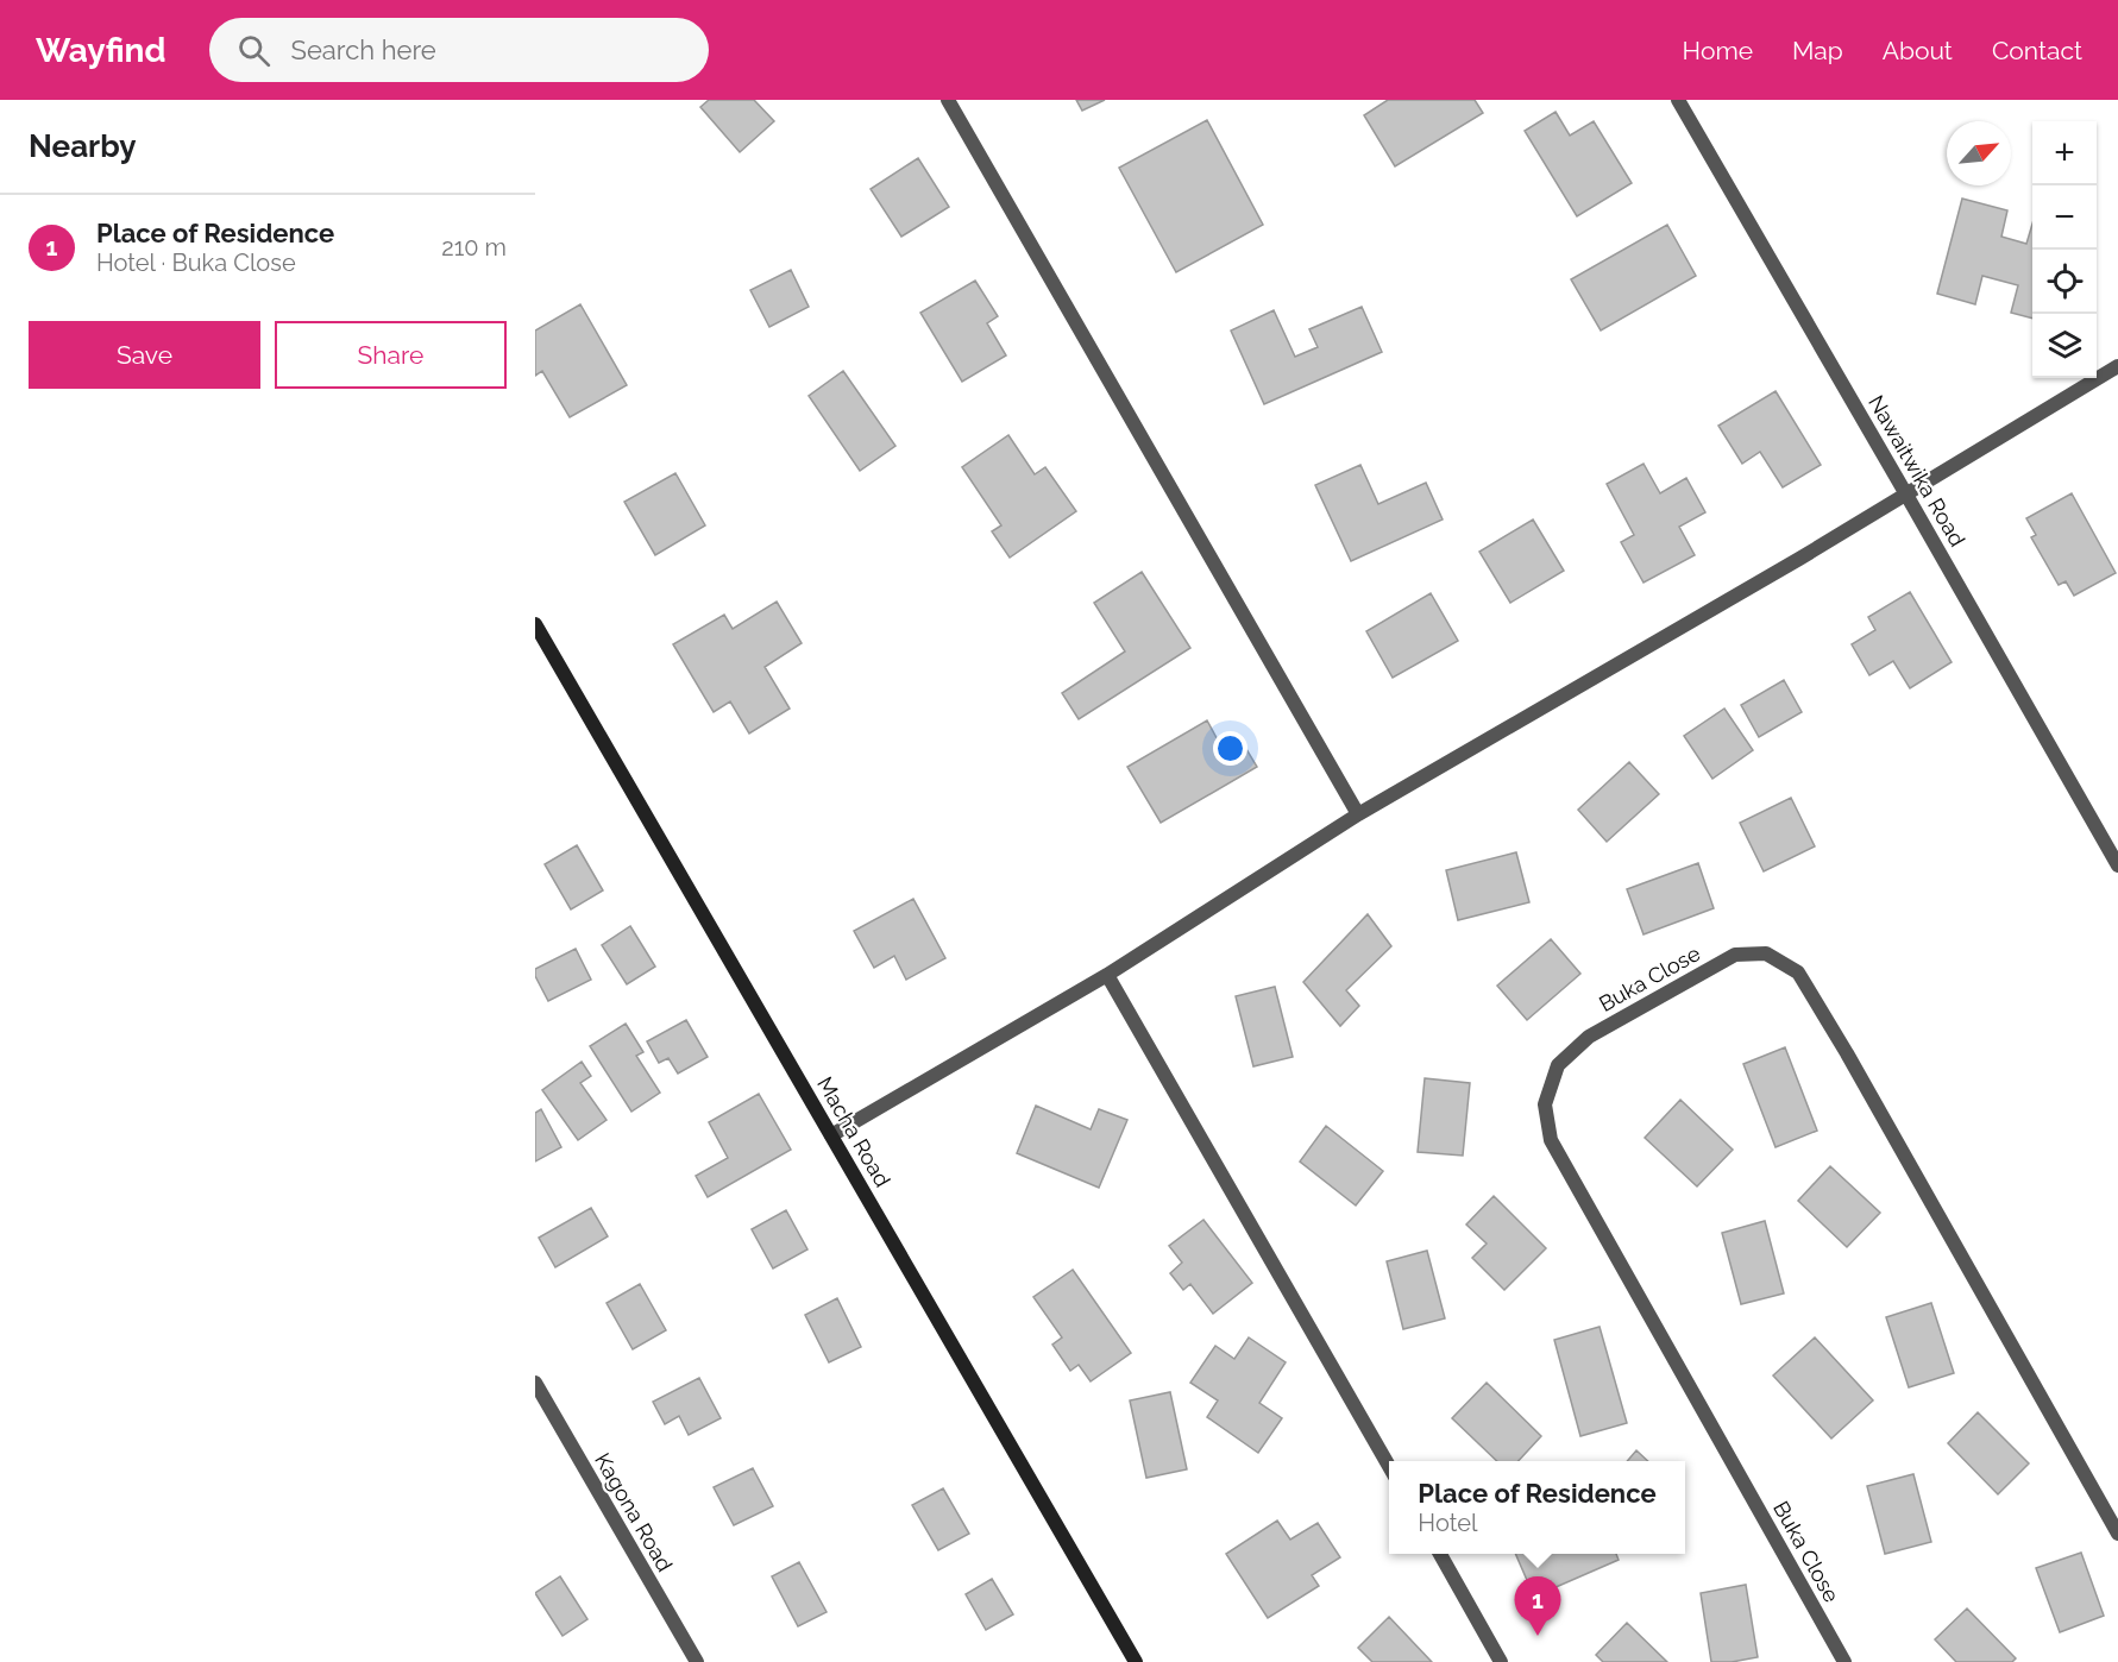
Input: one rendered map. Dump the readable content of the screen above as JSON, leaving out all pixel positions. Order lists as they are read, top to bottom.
{
  "streets": {
    "main road": ["Macha Road"],
    "street": ["Nawaitwika Road", "Buka Close", "Kagona Road"]
  },
  "north": "top right",
  "page": {
    "header": "Wayfind",
    "search": "Search here",
    "nav": [
      "Home",
      "Map",
      "About",
      "Contact"
    ],
    "heading": "Nearby",
    "map_buttons": ["+", "−"],
    "list": [
      {
        "mark": "1",
        "name": "Place of Residence",
        "note": "Hotel · Buka Close",
        "value": "210 m"
      }
    ],
    "buttons": ["Save", "Share"],
    "popup": ["Place of Residence", "Hotel"],
    "pins": "1"
  }
}
